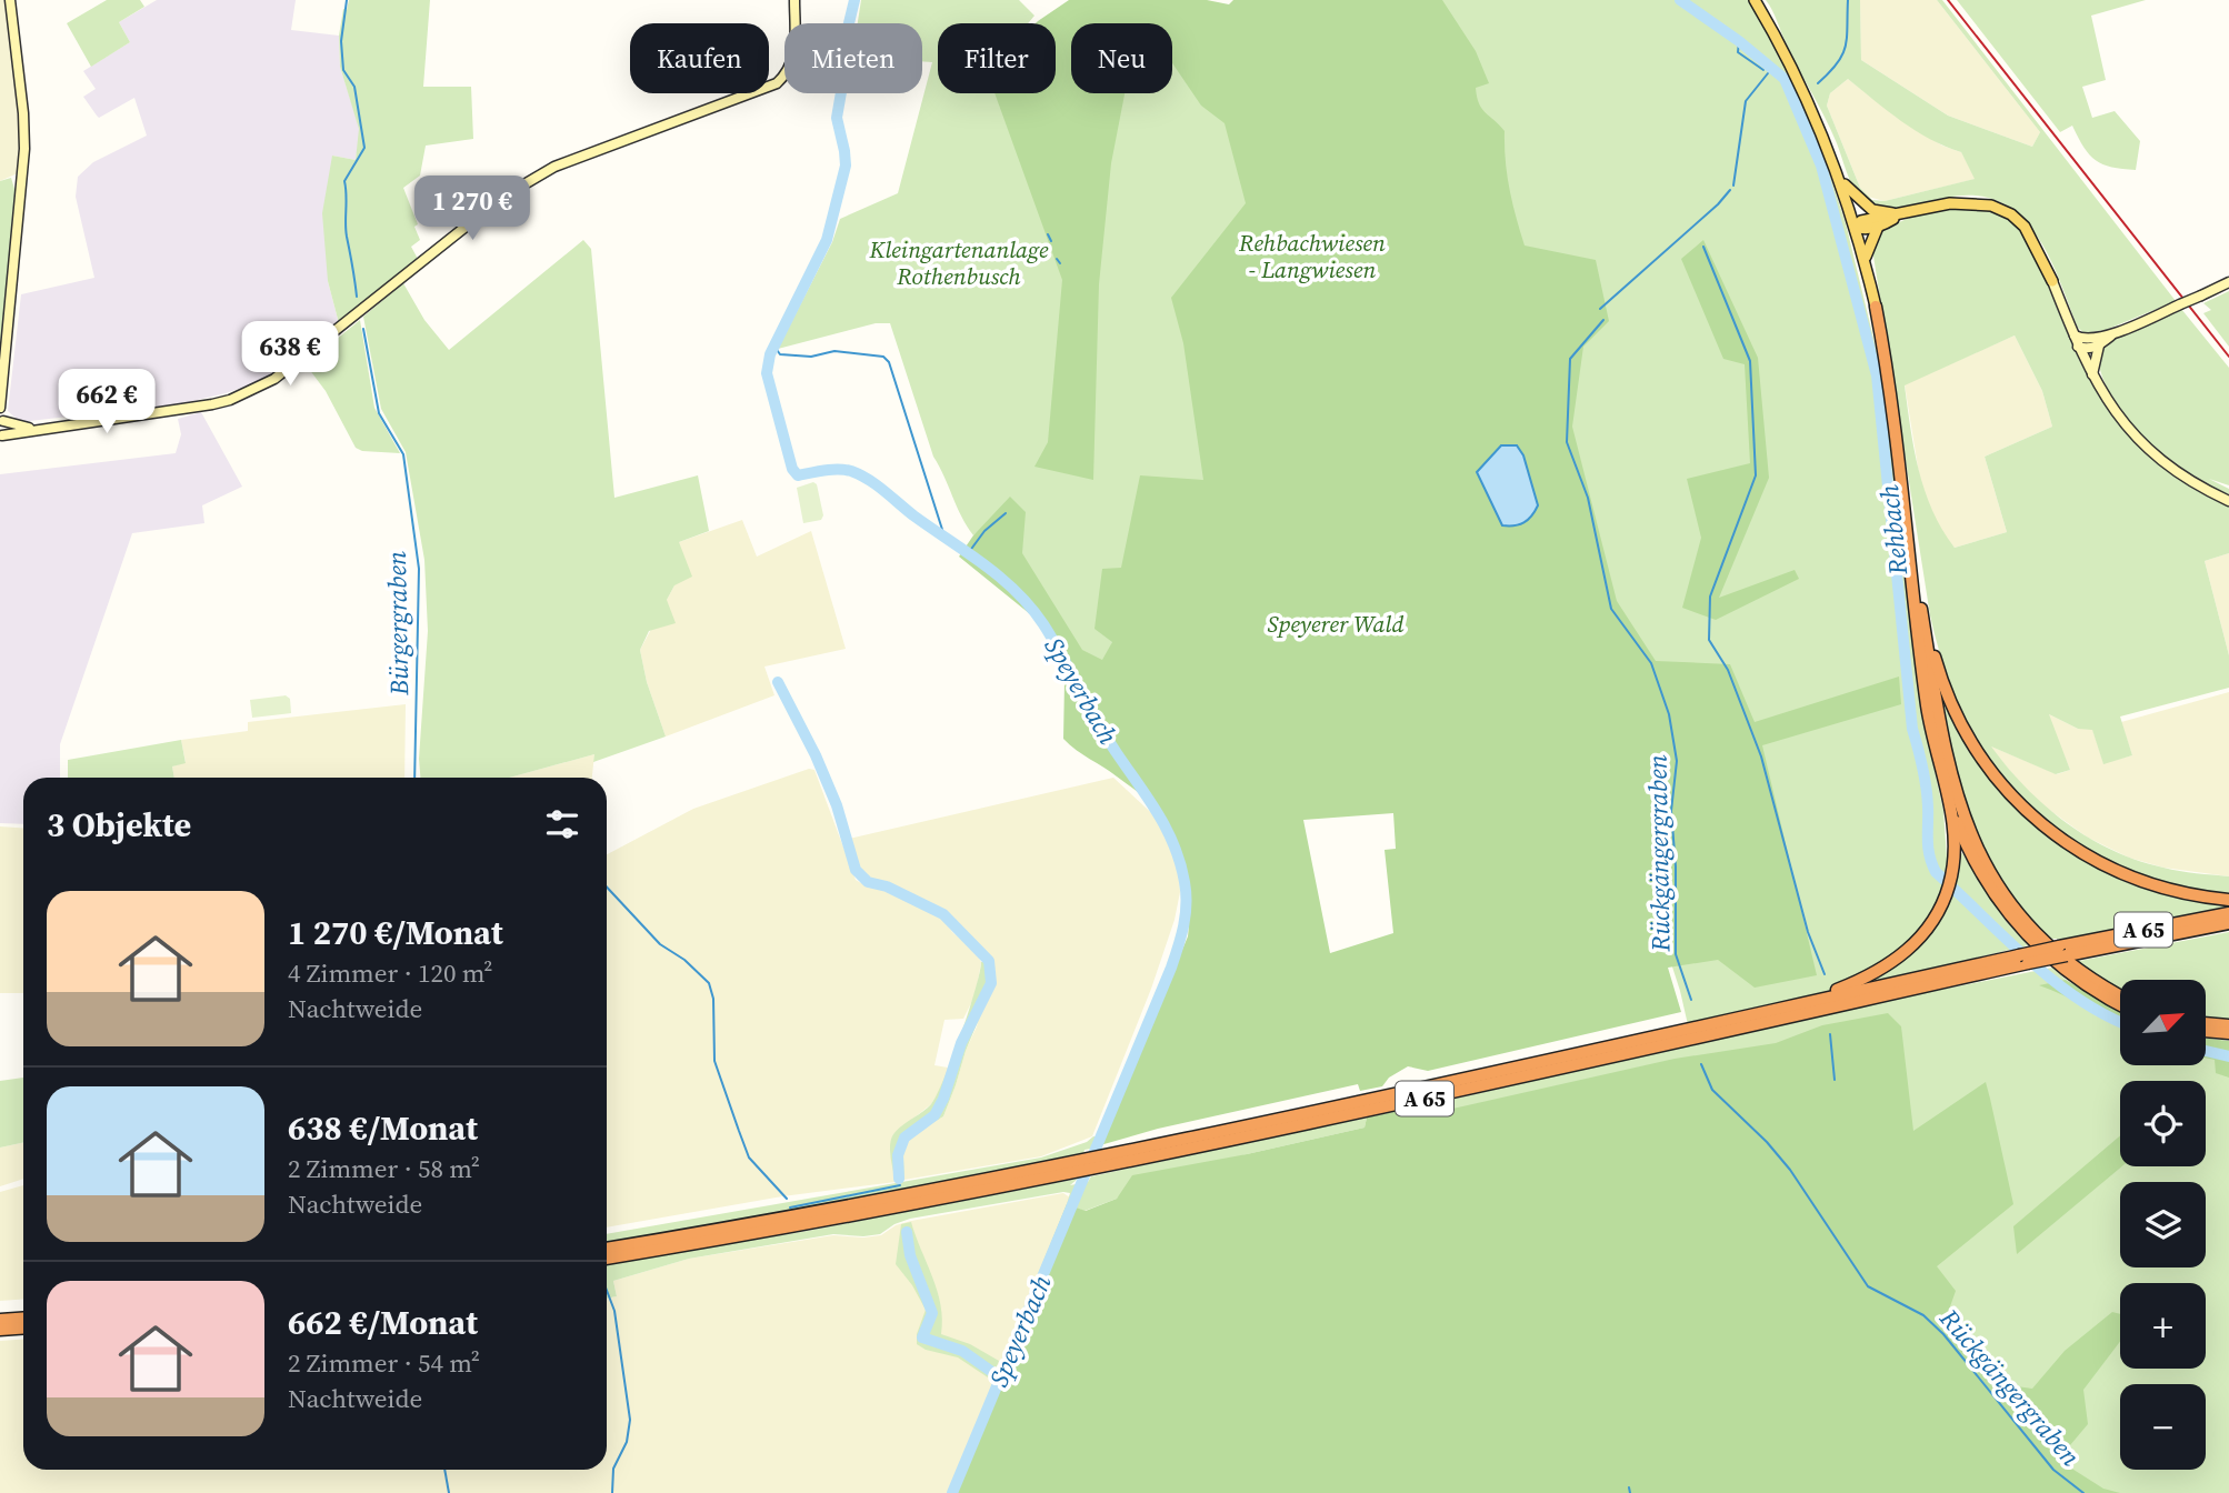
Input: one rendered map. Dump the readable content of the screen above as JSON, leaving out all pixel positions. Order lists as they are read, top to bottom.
{
  "streets": {
    "highway": ["A 65"]
  },
  "water": [
    "Rehbach",
    "Bürgergraben",
    "Speyerbach",
    "Rückgängergraben"
  ],
  "parks": ["Rehbachwiesen - Langwiesen", "Kleingartenanlage Rothenbusch", "Speyerer Wald"],
  "north": "top right",
  "page": {
    "chip": [
      "Kaufen",
      "Mieten",
      "Filter",
      "Neu"
    ],
    "price": ["1 270 €", "638 €", "662 €"],
    "heading": "3 Objekte",
    "list": [
      {
        "name": "1 270 €/Monat",
        "note": "4 Zimmer · 120 m² · Nachtweide"
      },
      {
        "name": "638 €/Monat",
        "note": "2 Zimmer · 58 m² · Nachtweide"
      },
      {
        "name": "662 €/Monat",
        "note": "2 Zimmer · 54 m² · Nachtweide"
      }
    ],
    "map_buttons": ["+", "−"]
  }
}
